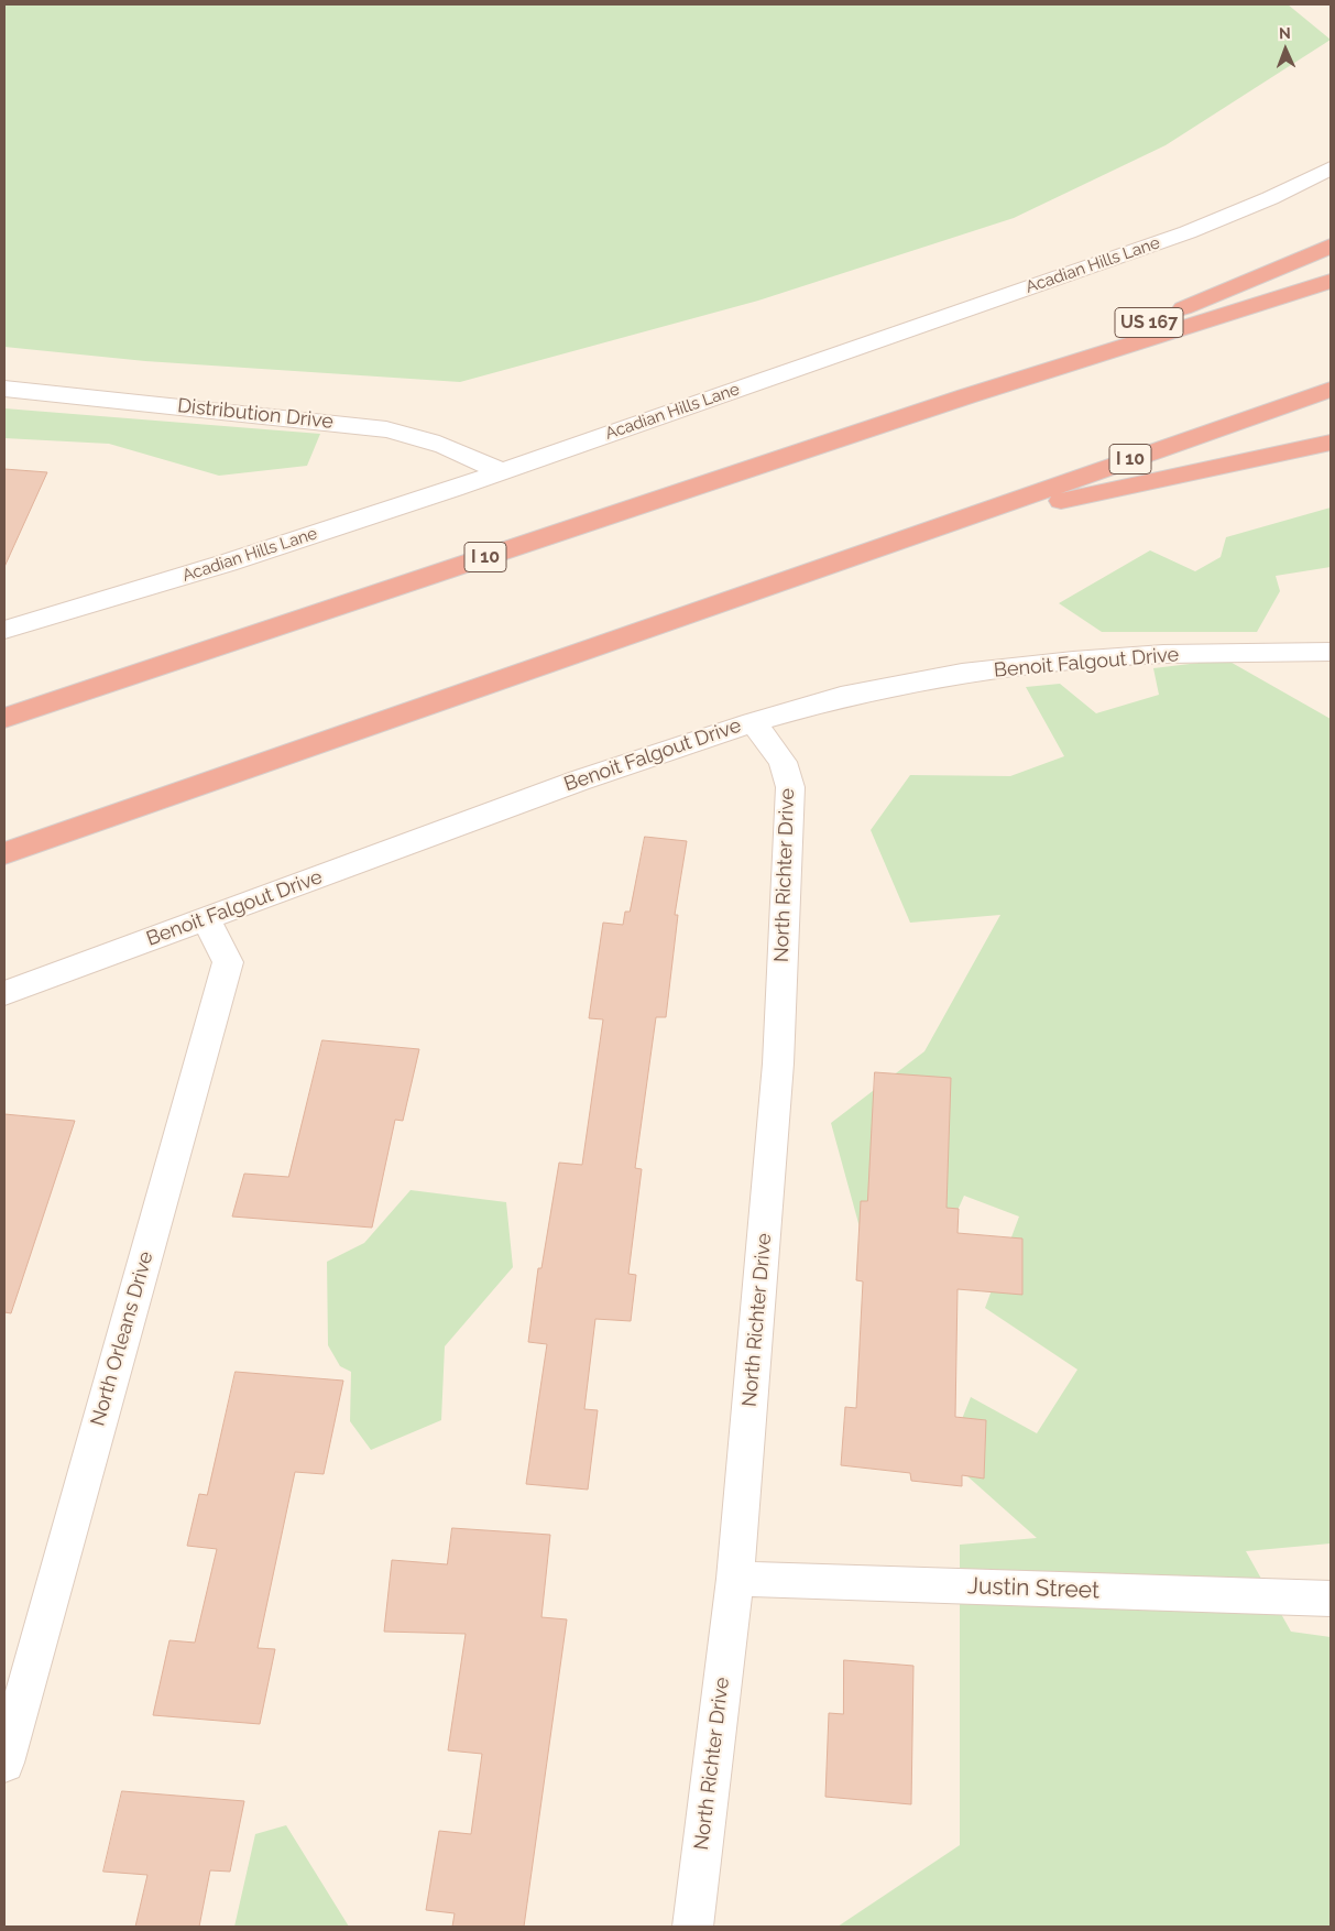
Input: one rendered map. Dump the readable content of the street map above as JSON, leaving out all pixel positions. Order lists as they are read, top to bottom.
{
  "streets": {
    "highway": ["US 167", "I 10"],
    "street": [
      "Acadian Hills Lane",
      "Distribution Drive",
      "Benoit Falgout Drive",
      "North Richter Drive",
      "North Orleans Drive",
      "Justin Street"
    ]
  },
  "crossings": [
    ["Acadian Hills Lane", "Distribution Drive"],
    ["US 167", "I 10"],
    ["Benoit Falgout Drive", "North Richter Drive"],
    ["Benoit Falgout Drive", "North Orleans Drive"],
    ["North Richter Drive", "Justin Street"]
  ],
  "north": "top"
}
